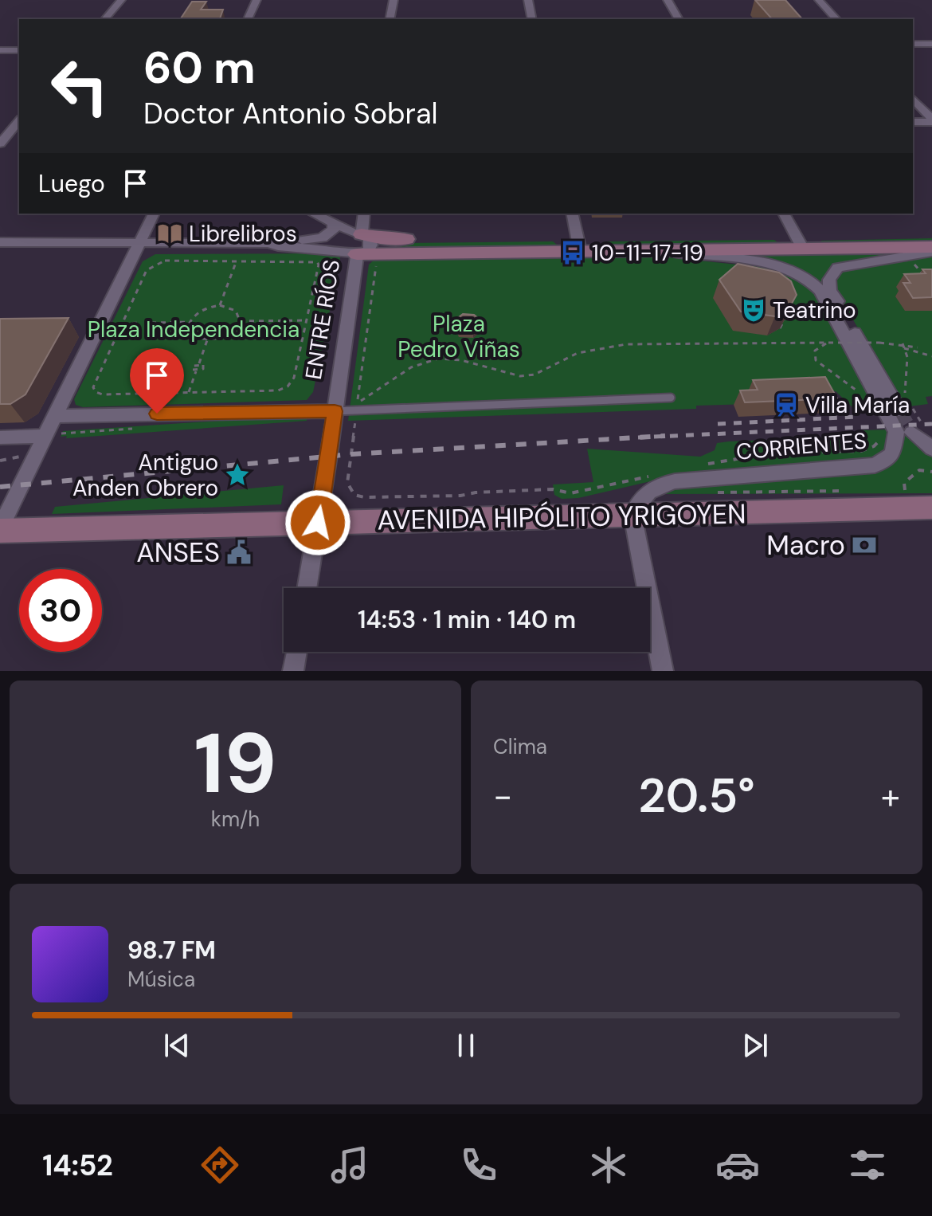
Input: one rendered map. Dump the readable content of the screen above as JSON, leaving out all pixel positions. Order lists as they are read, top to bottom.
{
  "streets": {
    "main road": ["AVENIDA HIPÓLITO YRIGOYEN"],
    "street": ["ENTRE RÍOS", "CORRIENTES"]
  },
  "crossings": [
    ["ENTRE RÍOS", "AVENIDA HIPÓLITO YRIGOYEN"],
    ["CORRIENTES", "AVENIDA HIPÓLITO YRIGOYEN"]
  ],
  "parks": ["Plaza Pedro Viñas", "Plaza Independencia"],
  "places": {
    "library": ["Librelibros"],
    "bus stop": ["10-11-17-19"],
    "theatre": ["Teatrino"],
    "station": ["Villa María"],
    "place": ["Antiguo Anden Obrero"],
    "bank": ["Macro"],
    "public building": ["ANSES"]
  },
  "page": {
    "turn": ["60 m", "Doctor Antonio Sobral"],
    "then": "Luego",
    "limit": "30",
    "trip": "14:53 · 1 min · 140 m",
    "tile": [
      ["19", "km/h"],
      "Clima"
    ],
    "heat": ["−", "20.5°", "+"],
    "song": ["98.7 FM", "Música"],
    "tabs": "14:52"
  }
}
